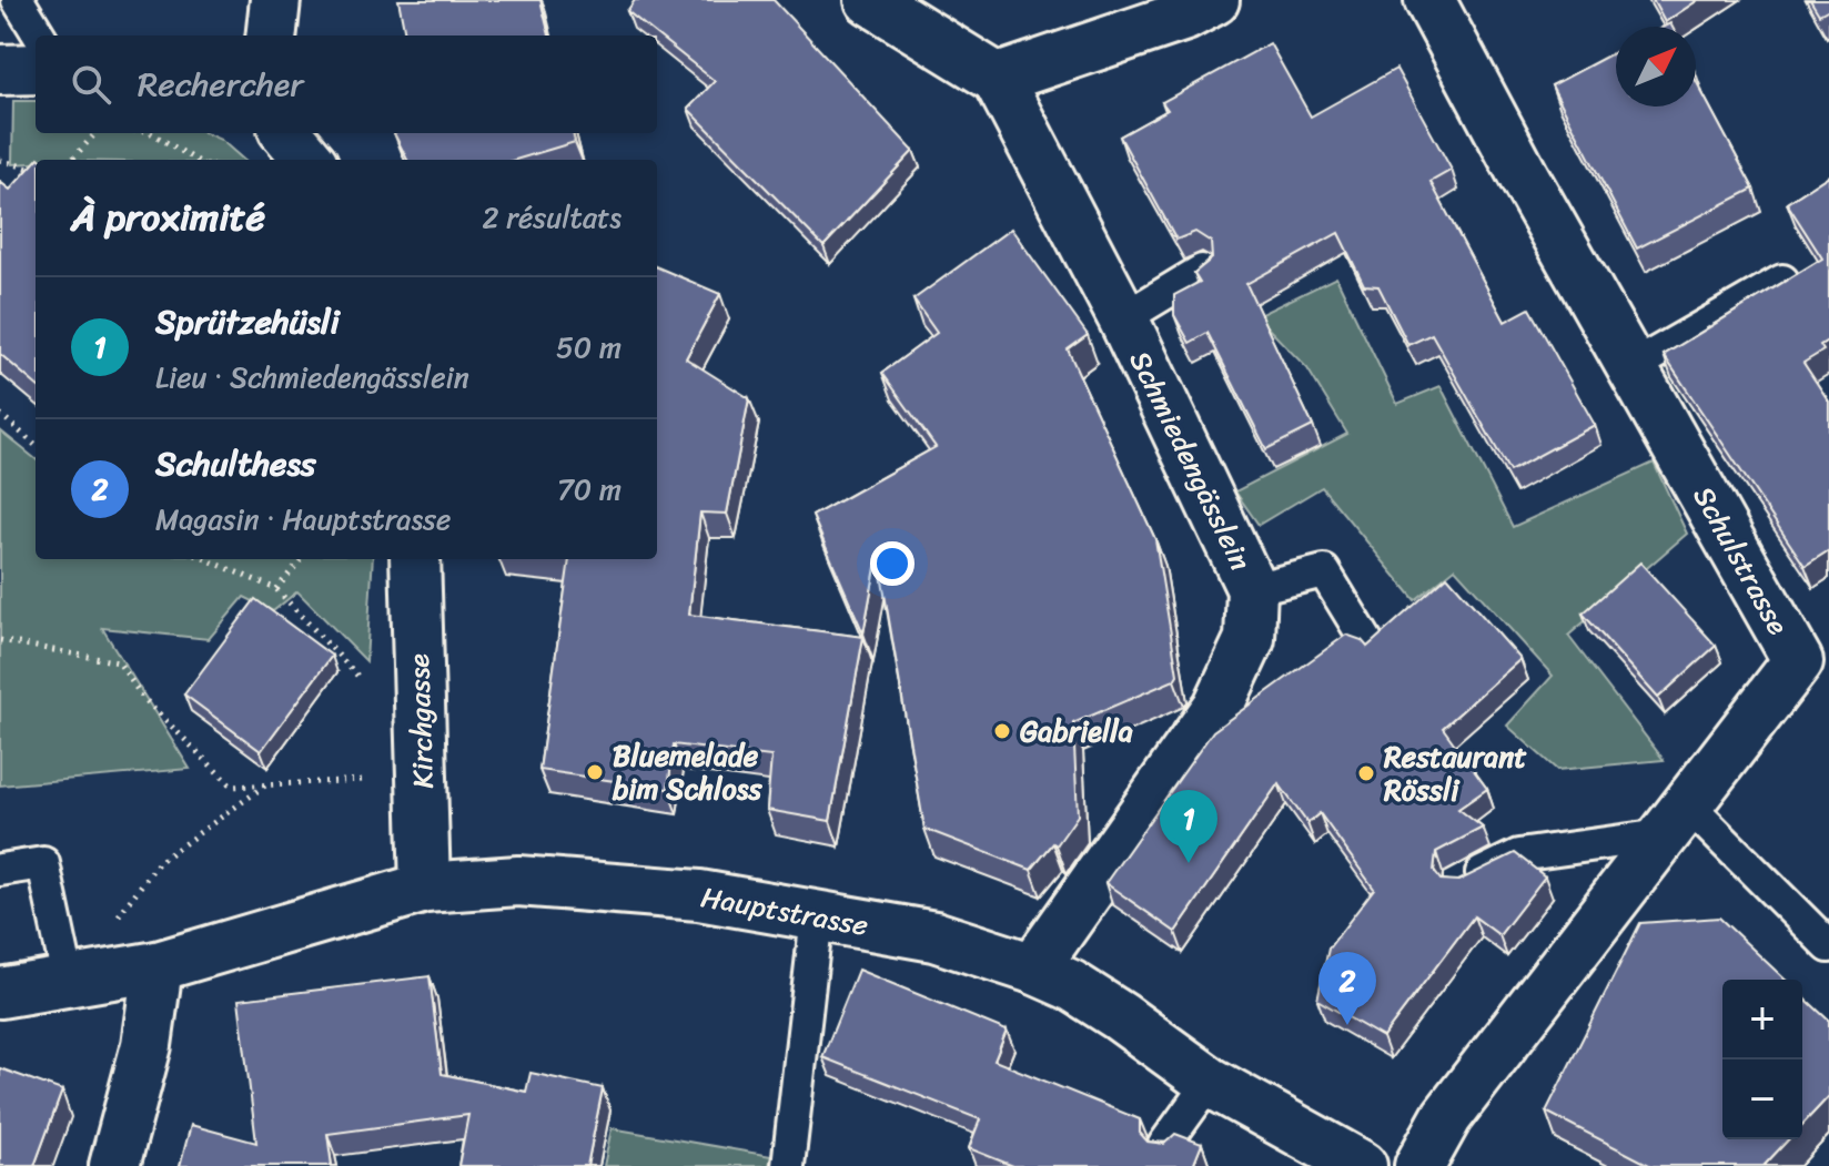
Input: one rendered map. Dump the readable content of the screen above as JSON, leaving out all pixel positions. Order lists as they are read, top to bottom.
{
  "streets": {
    "street": [
      "Schmiedengässlein",
      "Schulstrasse",
      "Kirchgasse",
      "Hauptstrasse"
    ]
  },
  "crossings": [
    ["Schmiedengässlein", "Hauptstrasse"],
    ["Kirchgasse", "Hauptstrasse"]
  ],
  "places": ["Gabriella", "Bluemelade bim Schloss", "Restaurant Rössli"],
  "north": "top right",
  "page": {
    "search": "Rechercher",
    "heading": ["À proximité", "2 résultats"],
    "list": [
      {
        "mark": "1",
        "name": "Sprützehüsli",
        "note": "Lieu · Schmiedengässlein",
        "value": "50 m"
      },
      {
        "mark": "2",
        "name": "Schulthess",
        "note": "Magasin · Hauptstrasse",
        "value": "70 m"
      }
    ],
    "pins": ["1", "2"],
    "map_buttons": ["+", "−"]
  }
}
